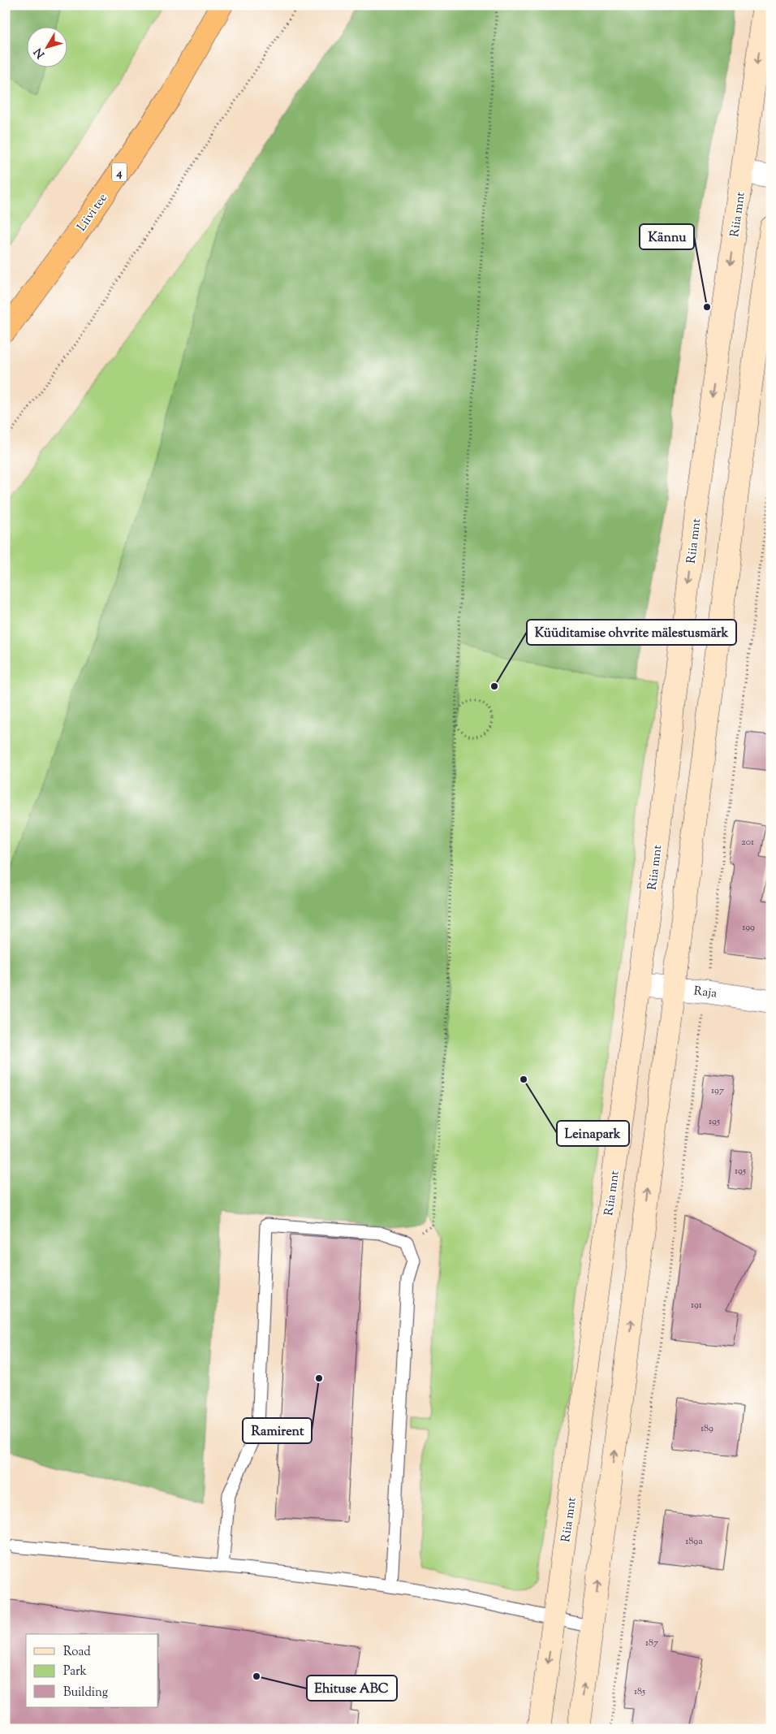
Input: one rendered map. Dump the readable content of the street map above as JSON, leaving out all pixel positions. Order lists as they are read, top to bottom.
{
  "streets": {
    "highway": ["4", "Liivi tee"],
    "main road": ["Riia mnt"],
    "street": ["Raja"]
  },
  "crossings": [
    ["Riia mnt", "Raja"]
  ],
  "places": [
    "Kännu",
    "Küüditamise ohvrite mälestusmärk",
    "Leinapark",
    "Ramirent",
    "Ehituse ABC"
  ],
  "house_numbers": [
    "201",
    "199",
    "197",
    "195",
    "195",
    "191",
    "189",
    "189a",
    "187",
    "185"
  ],
  "legend": ["Road", "Park", "Building"],
  "north": "bottom left"
}
